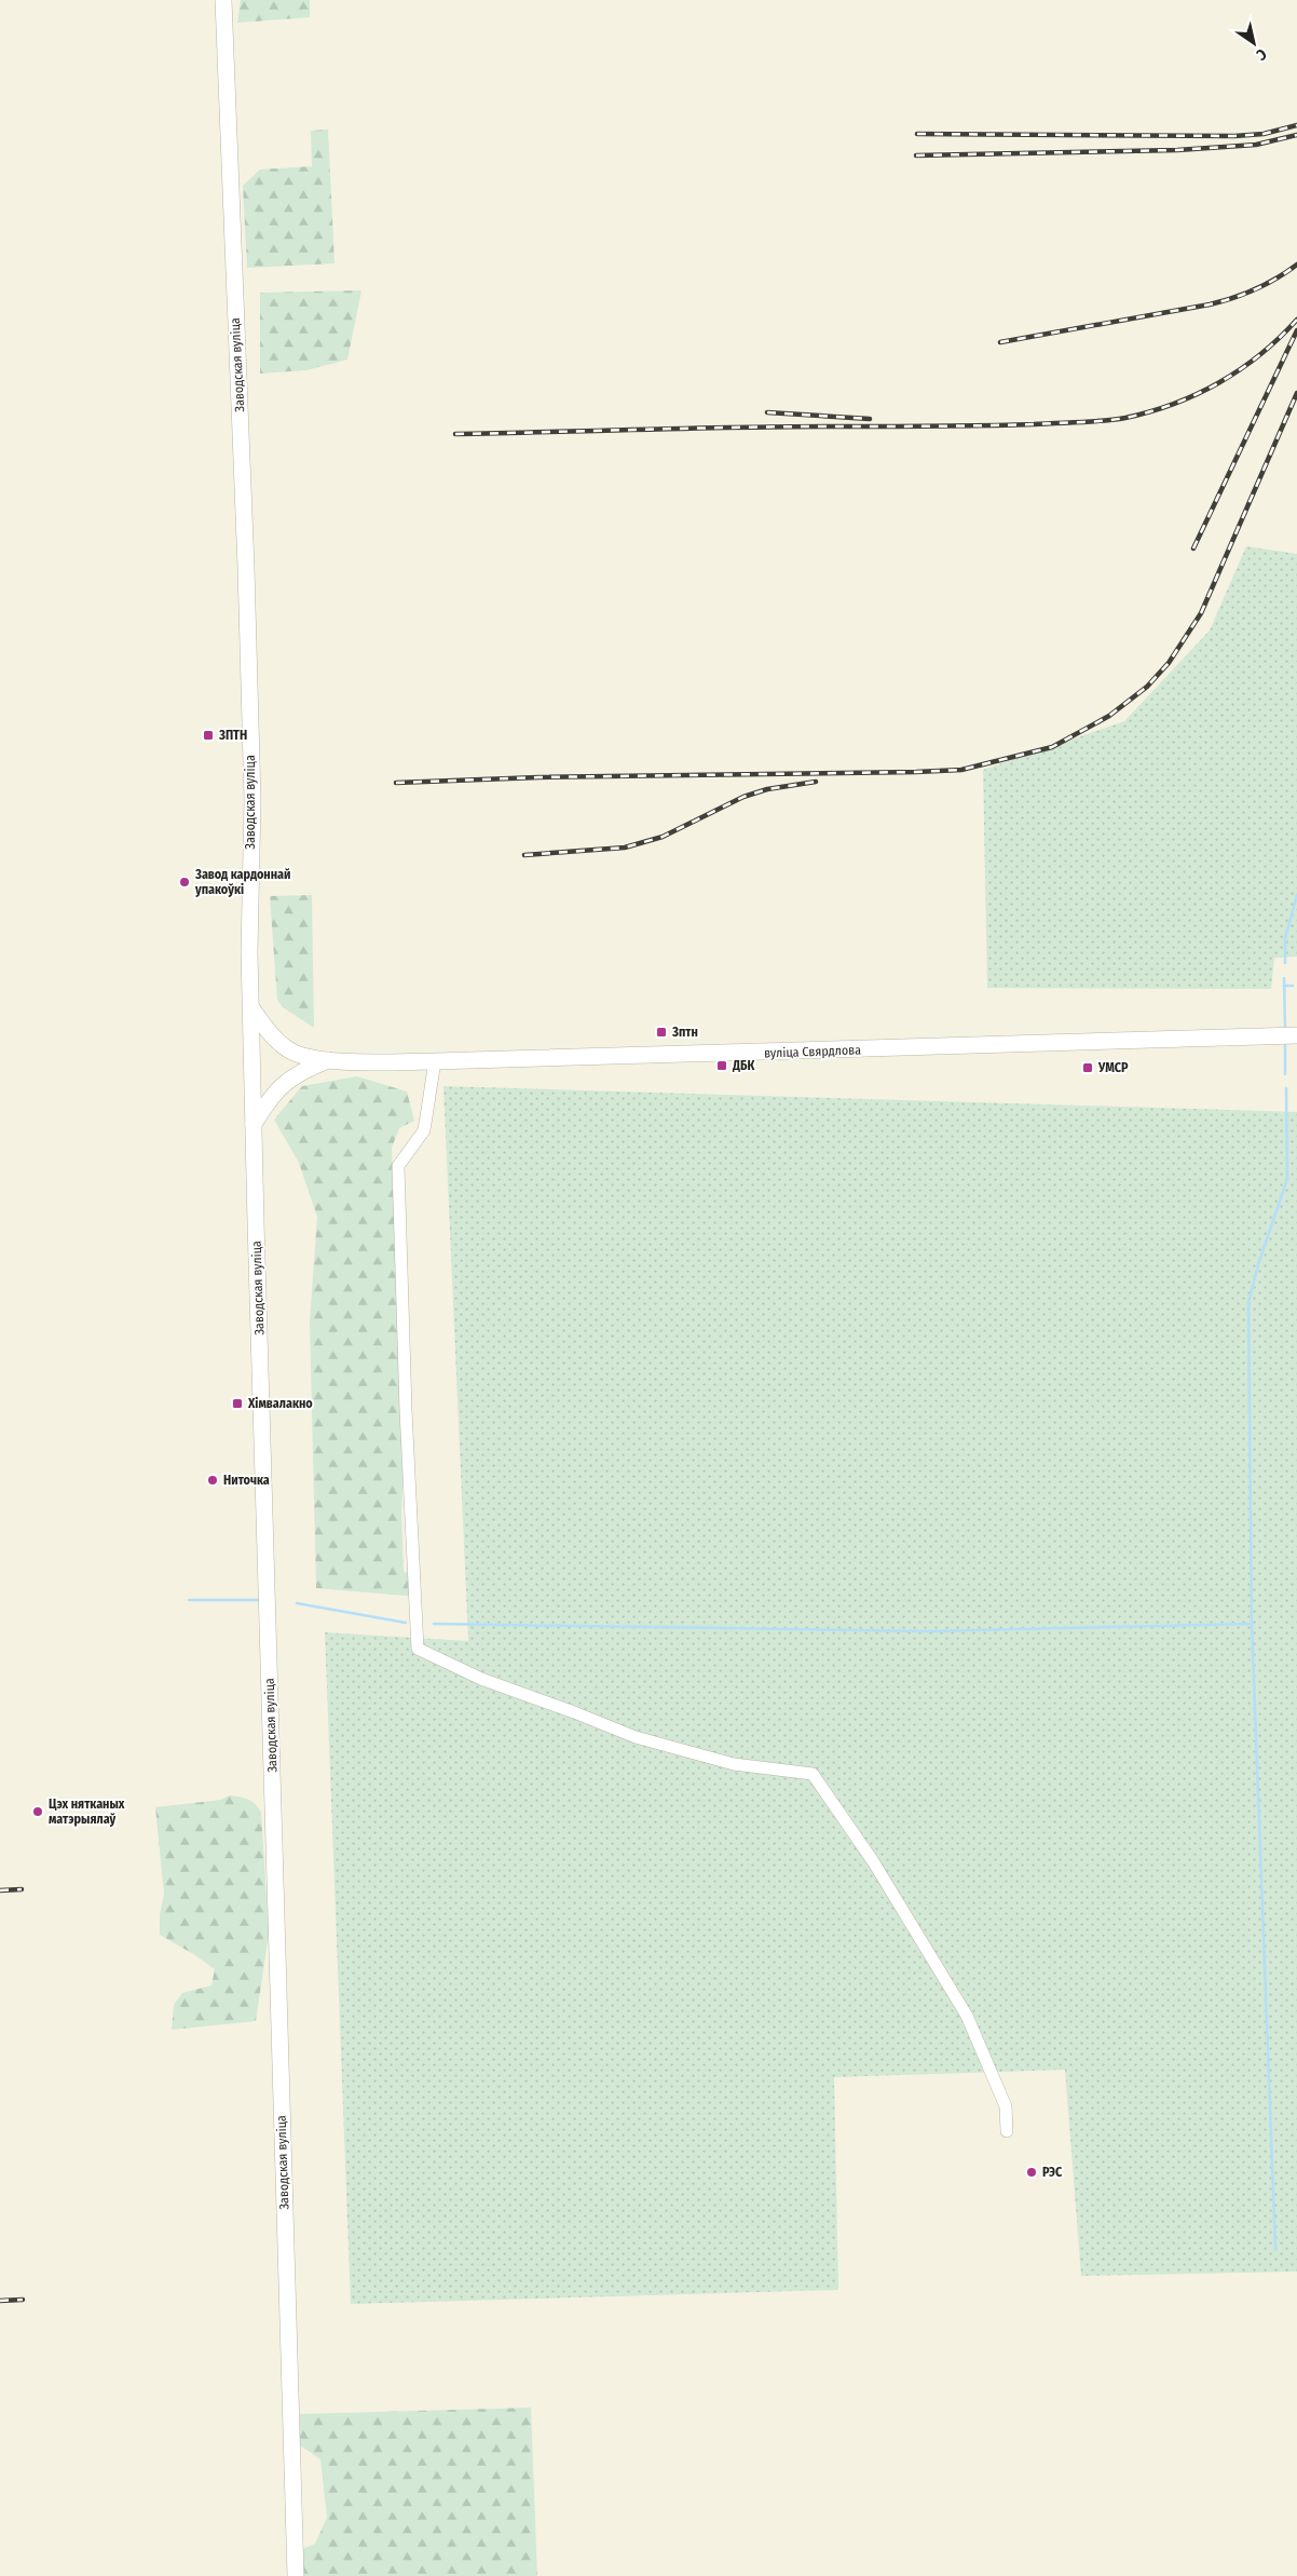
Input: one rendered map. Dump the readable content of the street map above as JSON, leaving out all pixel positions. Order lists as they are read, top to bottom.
{
  "streets": {
    "main road": ["Заводская вуліца", "вуліца Свярдлова"]
  },
  "places": {
    "transit": [
      "ЗПТН",
      "Зптн",
      "ДБК",
      "УМСР",
      "Хімвалакно"
    ],
    "other": [
      "Завод кардоннай упакоўкі",
      "Ниточка",
      "Цэх нятканых матэрыялаў",
      "РЭС"
    ]
  },
  "north": "bottom right"
}
